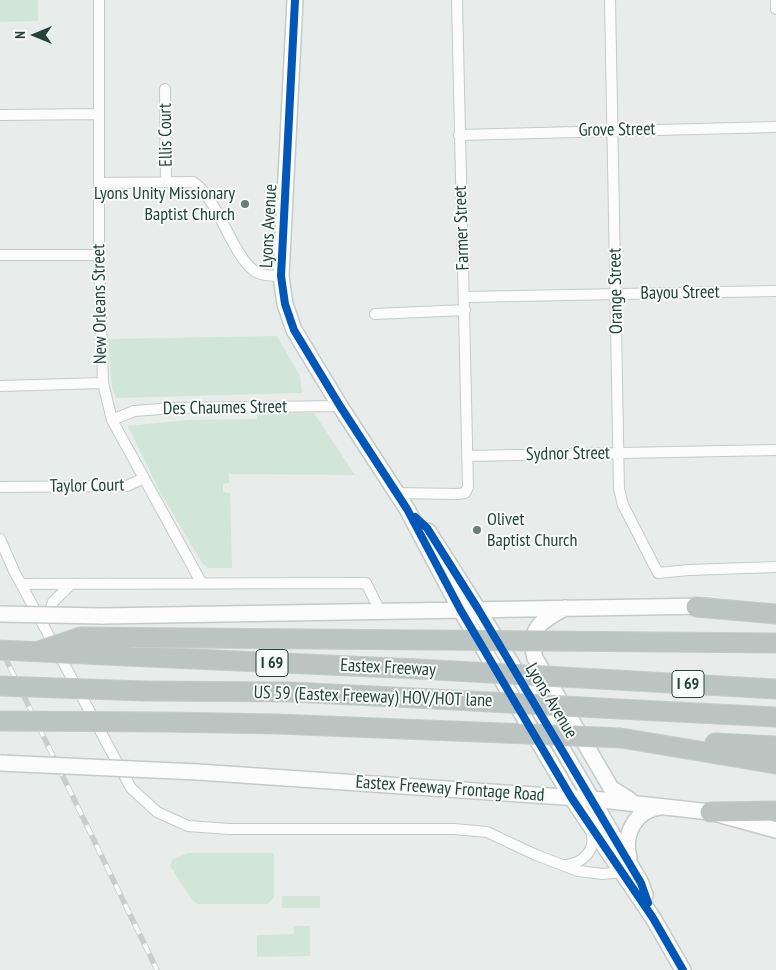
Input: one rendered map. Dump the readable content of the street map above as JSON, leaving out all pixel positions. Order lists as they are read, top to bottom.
{
  "streets": {
    "highway": ["I 69", "Eastex Freeway", "US 59 (Eastex Freeway) HOV/HOT lane"],
    "main road": ["Lyons Avenue", "Eastex Freeway Frontage Road"],
    "street": [
      "Grove Street",
      "Ellis Court",
      "Farmer Street",
      "Orange Street",
      "Bayou Street",
      "New Orleans Street",
      "Des Chaumes Street",
      "Sydnor Street",
      "Taylor Court"
    ]
  },
  "crossings": [
    ["Grove Street", "Farmer Street"],
    ["Grove Street", "Orange Street"],
    ["Lyons Avenue", "Des Chaumes Street"],
    ["Lyons Avenue", "Eastex Freeway Frontage Road"],
    ["Farmer Street", "Bayou Street"],
    ["Farmer Street", "Sydnor Street"],
    ["Orange Street", "Bayou Street"],
    ["Orange Street", "Sydnor Street"],
    ["New Orleans Street", "Des Chaumes Street"],
    ["New Orleans Street", "Taylor Court"]
  ],
  "places": ["Lyons Unity Missionary Baptist Church", "Olivet Baptist Church"],
  "north": "left"
}
